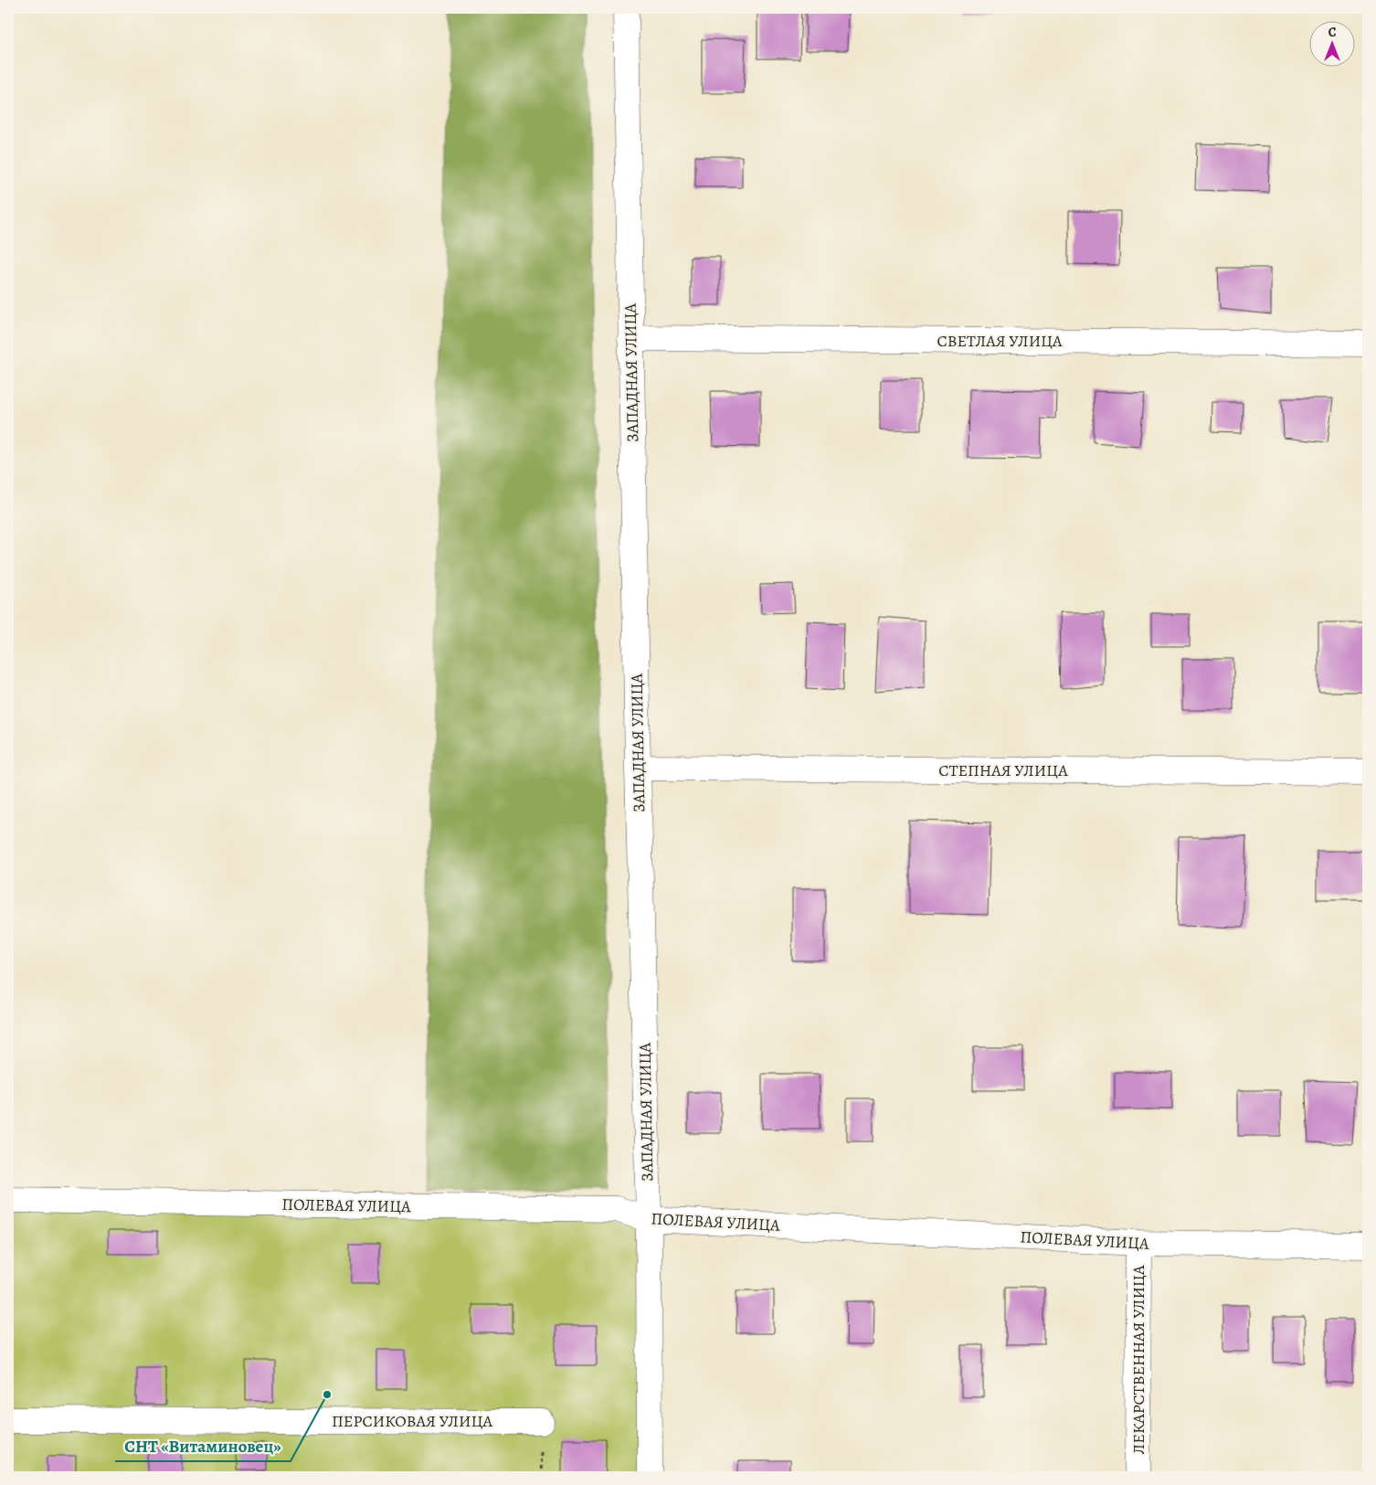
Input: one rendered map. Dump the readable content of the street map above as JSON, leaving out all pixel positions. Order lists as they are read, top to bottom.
{
  "streets": {
    "street": [
      "СВЕТЛАЯ УЛИЦА",
      "ЗАПАДНАЯ УЛИЦА",
      "СТЕПНАЯ УЛИЦА",
      "ПОЛЕВАЯ УЛИЦА",
      "ЛЕКАРСТВЕННАЯ УЛИЦА",
      "ПЕРСИКОВАЯ УЛИЦА"
    ]
  },
  "crossings": [
    ["СВЕТЛАЯ УЛИЦА", "ЗАПАДНАЯ УЛИЦА"],
    ["ЗАПАДНАЯ УЛИЦА", "СТЕПНАЯ УЛИЦА"],
    ["ЗАПАДНАЯ УЛИЦА", "ПОЛЕВАЯ УЛИЦА"],
    ["ПОЛЕВАЯ УЛИЦА", "ЛЕКАРСТВЕННАЯ УЛИЦА"]
  ],
  "places": ["СНТ «Витаминовец»"],
  "north": "top"
}
